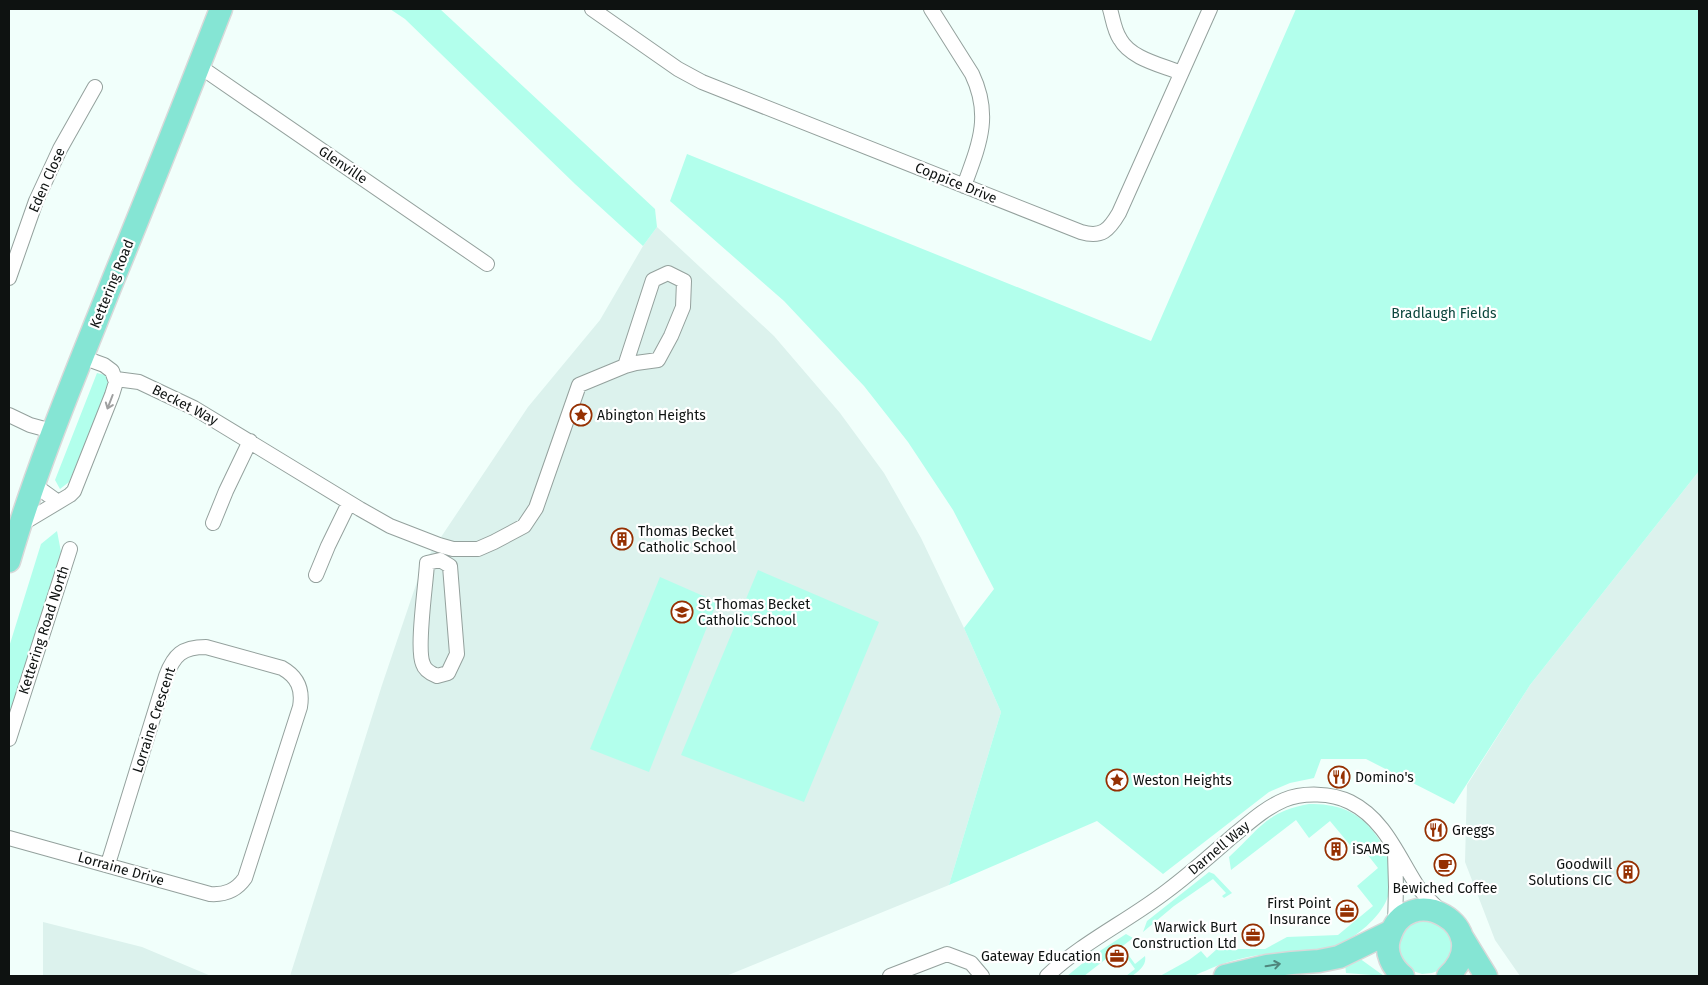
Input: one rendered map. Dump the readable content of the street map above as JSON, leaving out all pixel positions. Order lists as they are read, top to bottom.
{
  "streets": {
    "main road": ["Kettering Road"],
    "street": [
      "Glenville",
      "Eden Close",
      "Coppice Drive",
      "Becket Way",
      "Kettering Road North",
      "Lorraine Crescent",
      "Darnell Way",
      "Lorraine Drive"
    ]
  },
  "crossings": [
    ["Glenville", "Kettering Road"],
    ["Lorraine Crescent", "Lorraine Drive"]
  ],
  "parks": ["Bradlaugh Fields"],
  "places": {
    "place": ["Abington Heights", "Weston Heights"],
    "building": ["Thomas Becket Catholic School", "iSAMS", "Goodwill Solutions CIC"],
    "school or university": ["St Thomas Becket Catholic School"],
    "restaurant": ["Domino's", "Greggs"],
    "cafe": ["Bewiched Coffee"],
    "office": ["First Point Insurance", "Warwick Burt Construction Ltd", "Gateway Education"]
  }
}
